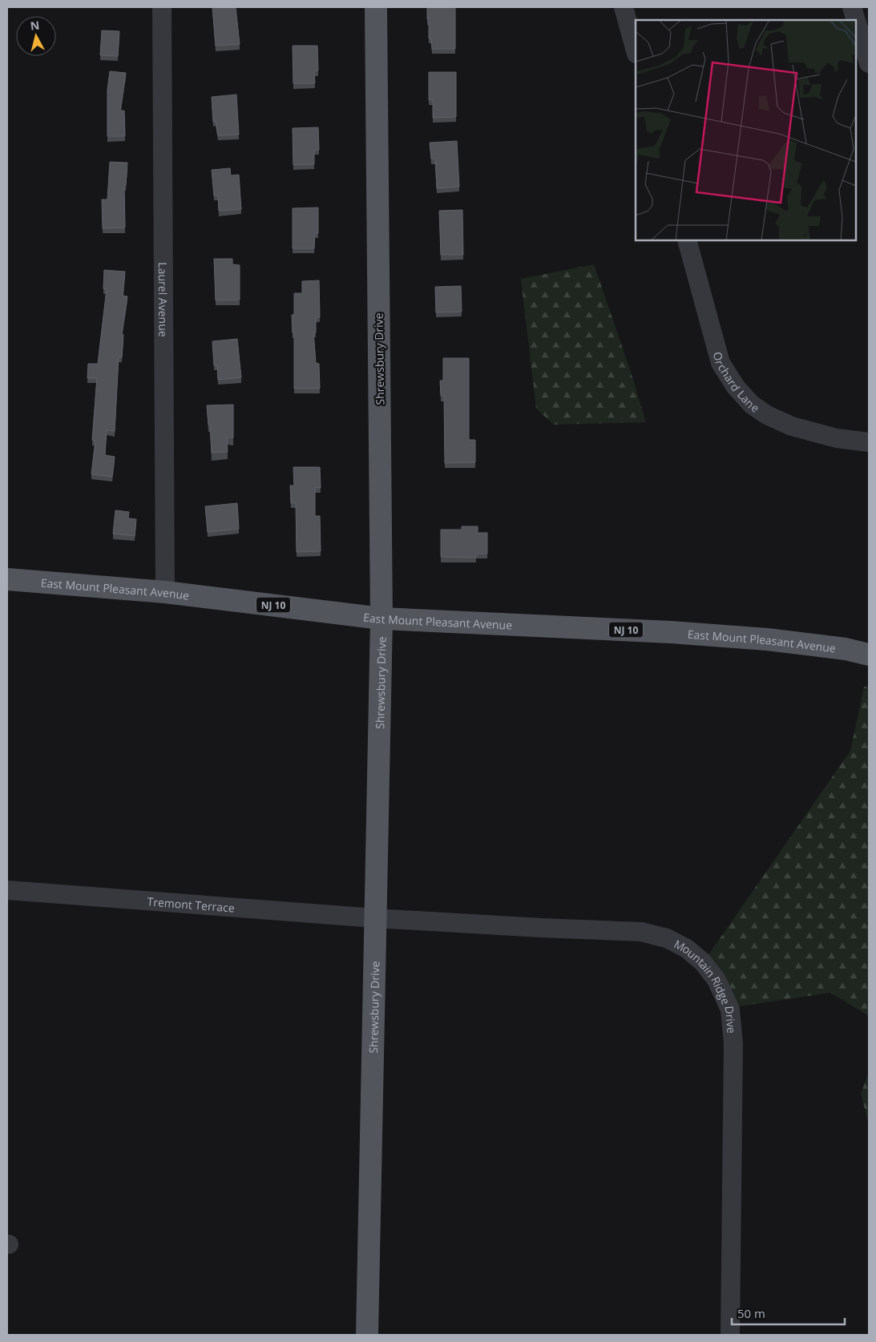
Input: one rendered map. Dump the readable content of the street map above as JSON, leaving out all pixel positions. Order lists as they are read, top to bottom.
{
  "streets": {
    "main road": ["Shrewsbury Drive", "East Mount Pleasant Avenue", "NJ 10"],
    "street": [
      "Laurel Avenue",
      "Orchard Lane",
      "Tremont Terrace",
      "Mountain Ridge Drive"
    ]
  },
  "crossings": [
    ["Laurel Avenue", "East Mount Pleasant Avenue"],
    ["Shrewsbury Drive", "East Mount Pleasant Avenue"],
    ["Shrewsbury Drive", "Tremont Terrace"],
    ["Shrewsbury Drive", "Mountain Ridge Drive"],
    ["Tremont Terrace", "Mountain Ridge Drive"]
  ],
  "scale_bar": "50 m",
  "north": "top"
}
